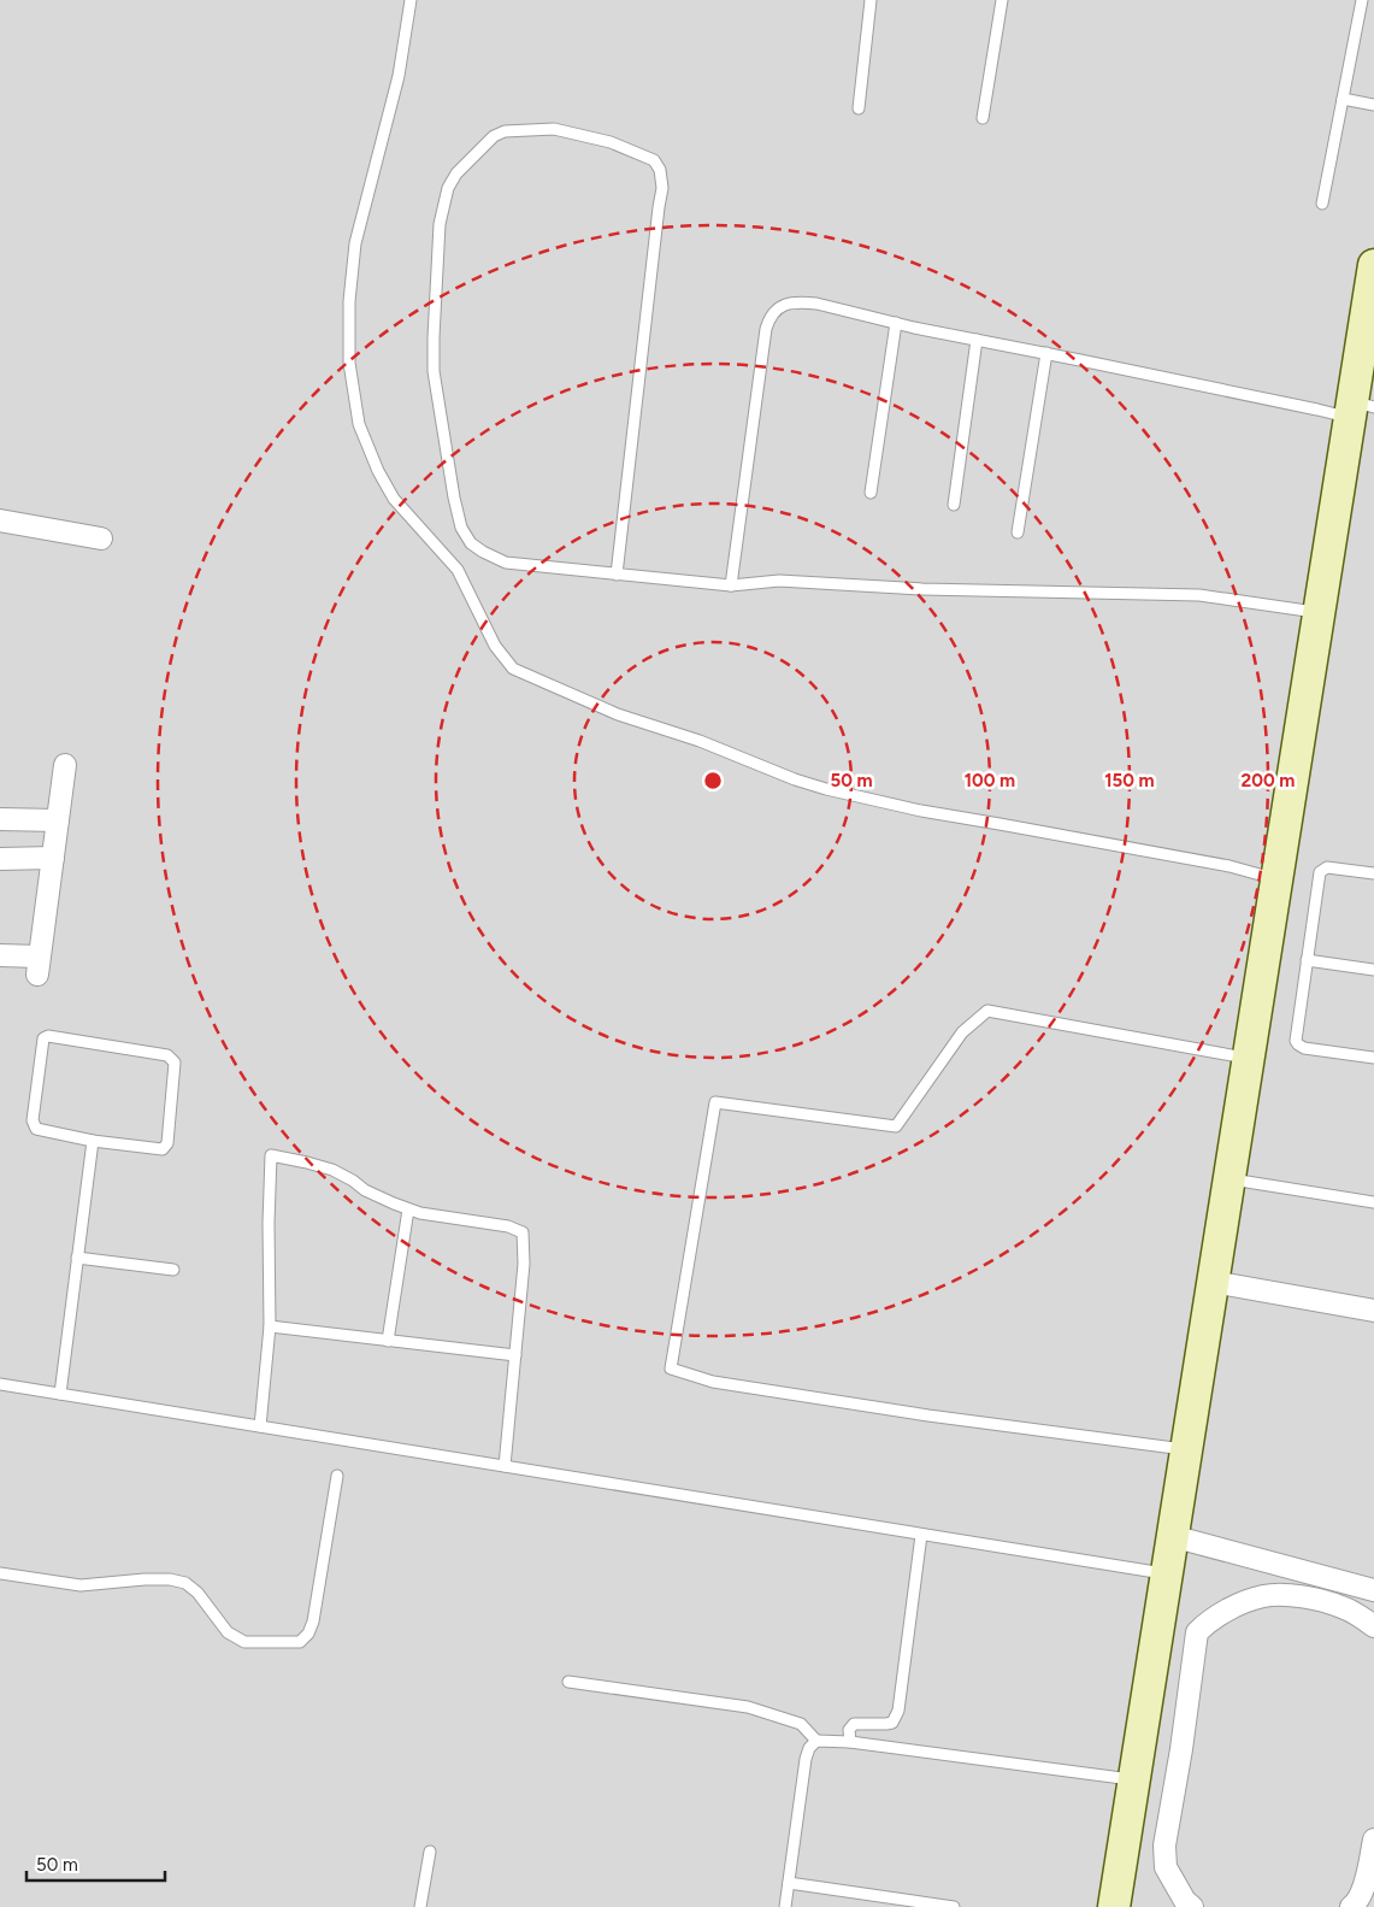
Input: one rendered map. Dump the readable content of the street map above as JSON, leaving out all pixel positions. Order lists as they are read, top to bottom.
{
  "scale_bar": "50 m",
  "rings": [
    "50 m",
    "100 m",
    "150 m",
    "200 m"
  ]
}
